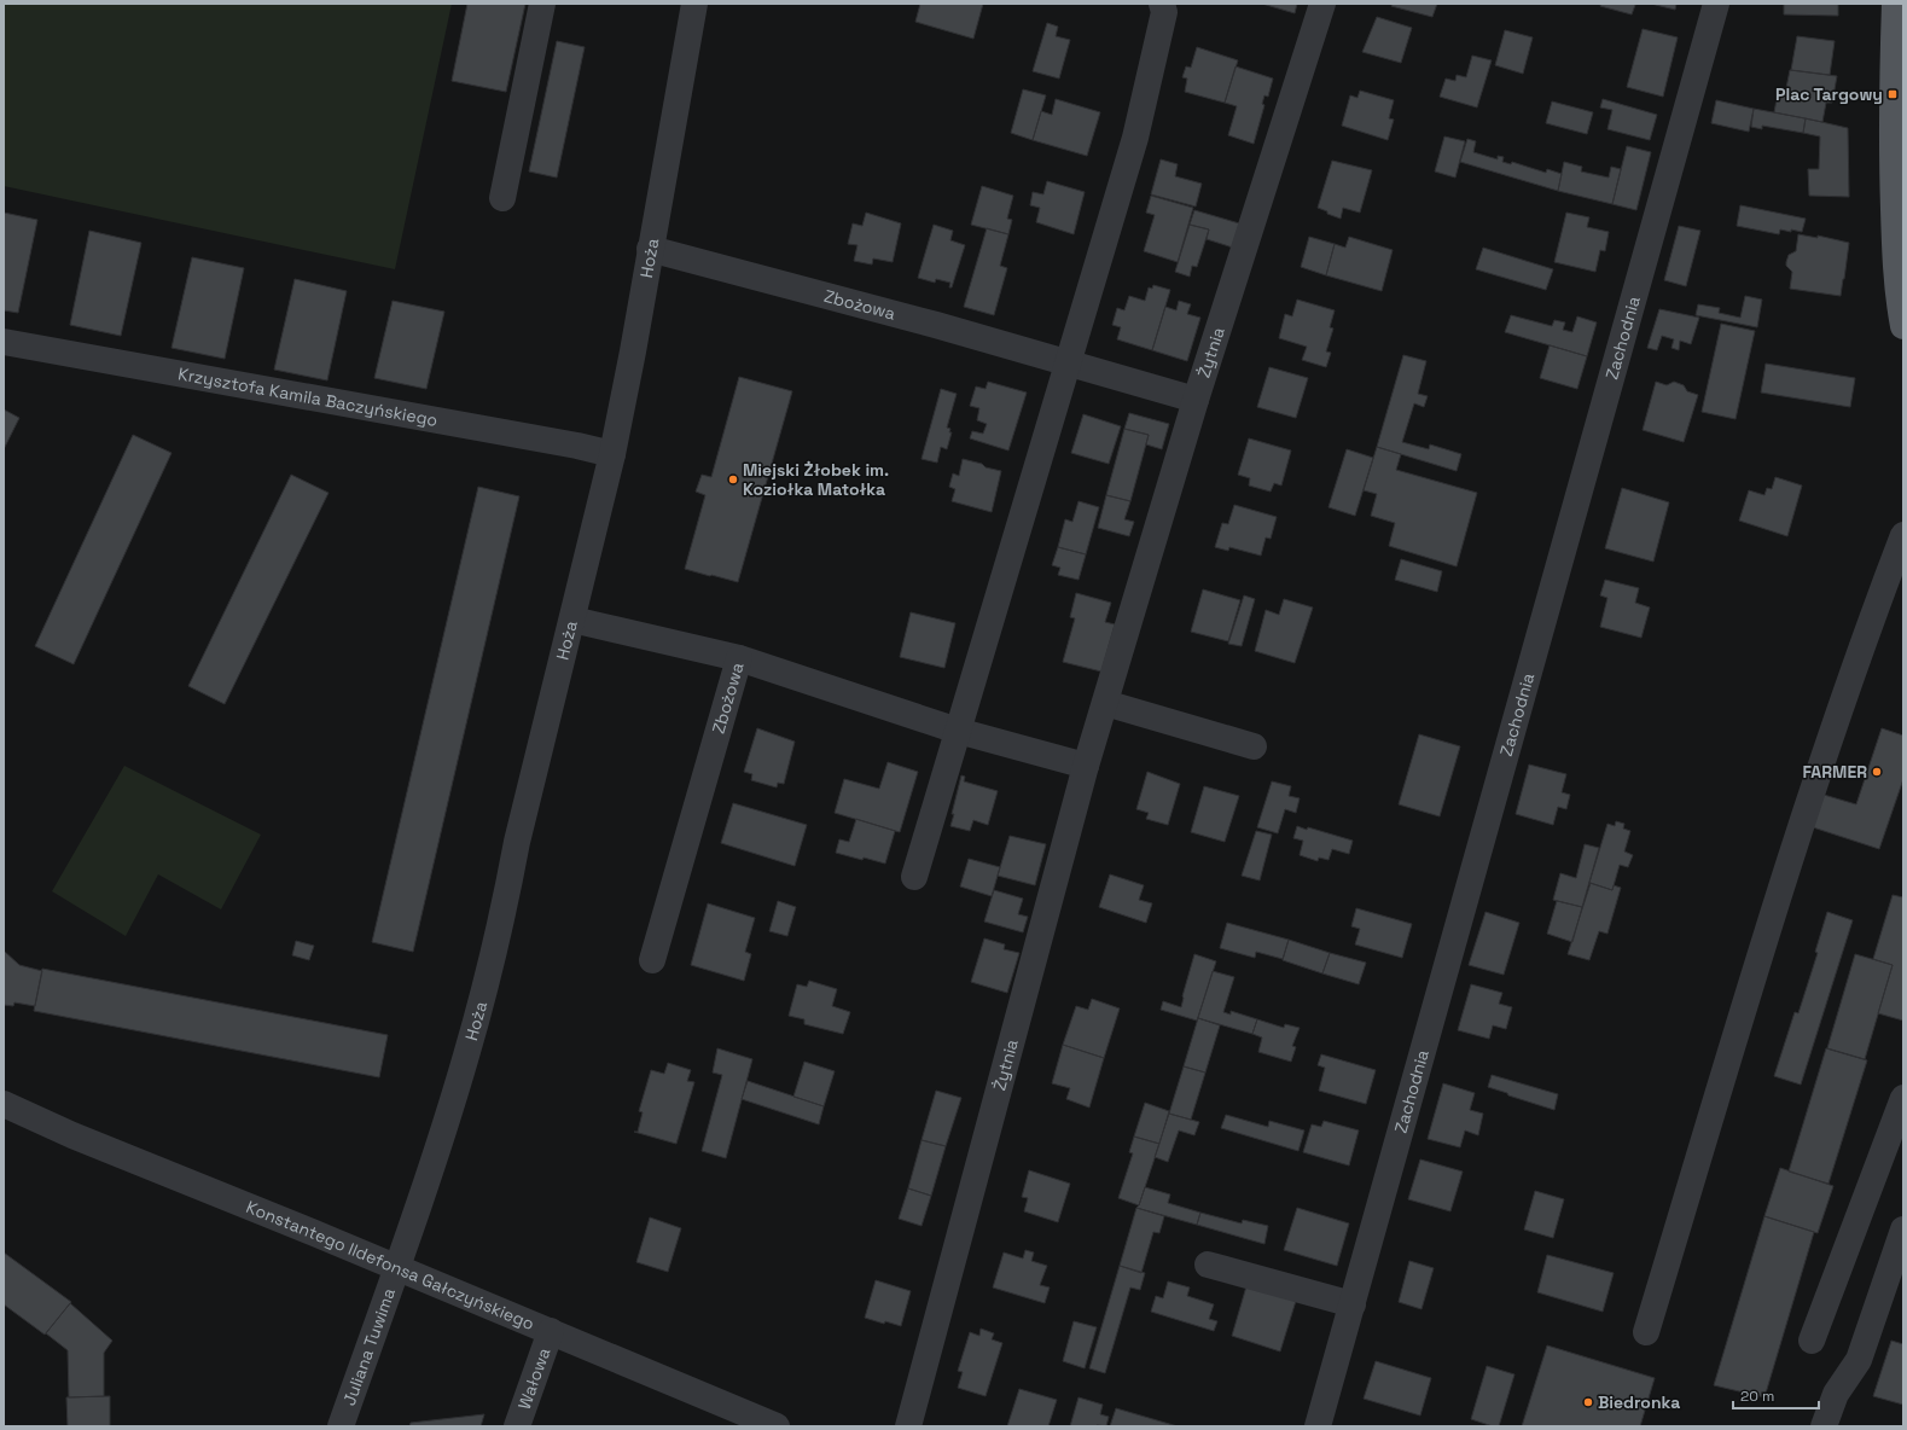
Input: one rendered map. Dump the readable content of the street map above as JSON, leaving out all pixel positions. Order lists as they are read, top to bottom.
{
  "streets": {
    "street": [
      "Hoża",
      "Zbożowa",
      "Zachodnia",
      "Żytnia",
      "Krzysztofa Kamila Baczyńskiego",
      "Konstantego Ildefonsa Gałczyńskiego",
      "Juliana Tuwima",
      "Wałowa"
    ]
  },
  "crossings": [
    ["Hoża", "Zbożowa"],
    ["Hoża", "Krzysztofa Kamila Baczyńskiego"],
    ["Hoża", "Konstantego Ildefonsa Gałczyńskiego"],
    ["Hoża", "Juliana Tuwima"],
    ["Zbożowa", "Żytnia"],
    ["Konstantego Ildefonsa Gałczyńskiego", "Juliana Tuwima"],
    ["Konstantego Ildefonsa Gałczyńskiego", "Wałowa"]
  ],
  "places": {
    "transit": ["Plac Targowy"],
    "other": ["Miejski Żłobek im. Koziołka Matołka", "FARMER", "Biedronka"]
  },
  "scale_bar": "20 m"
}
